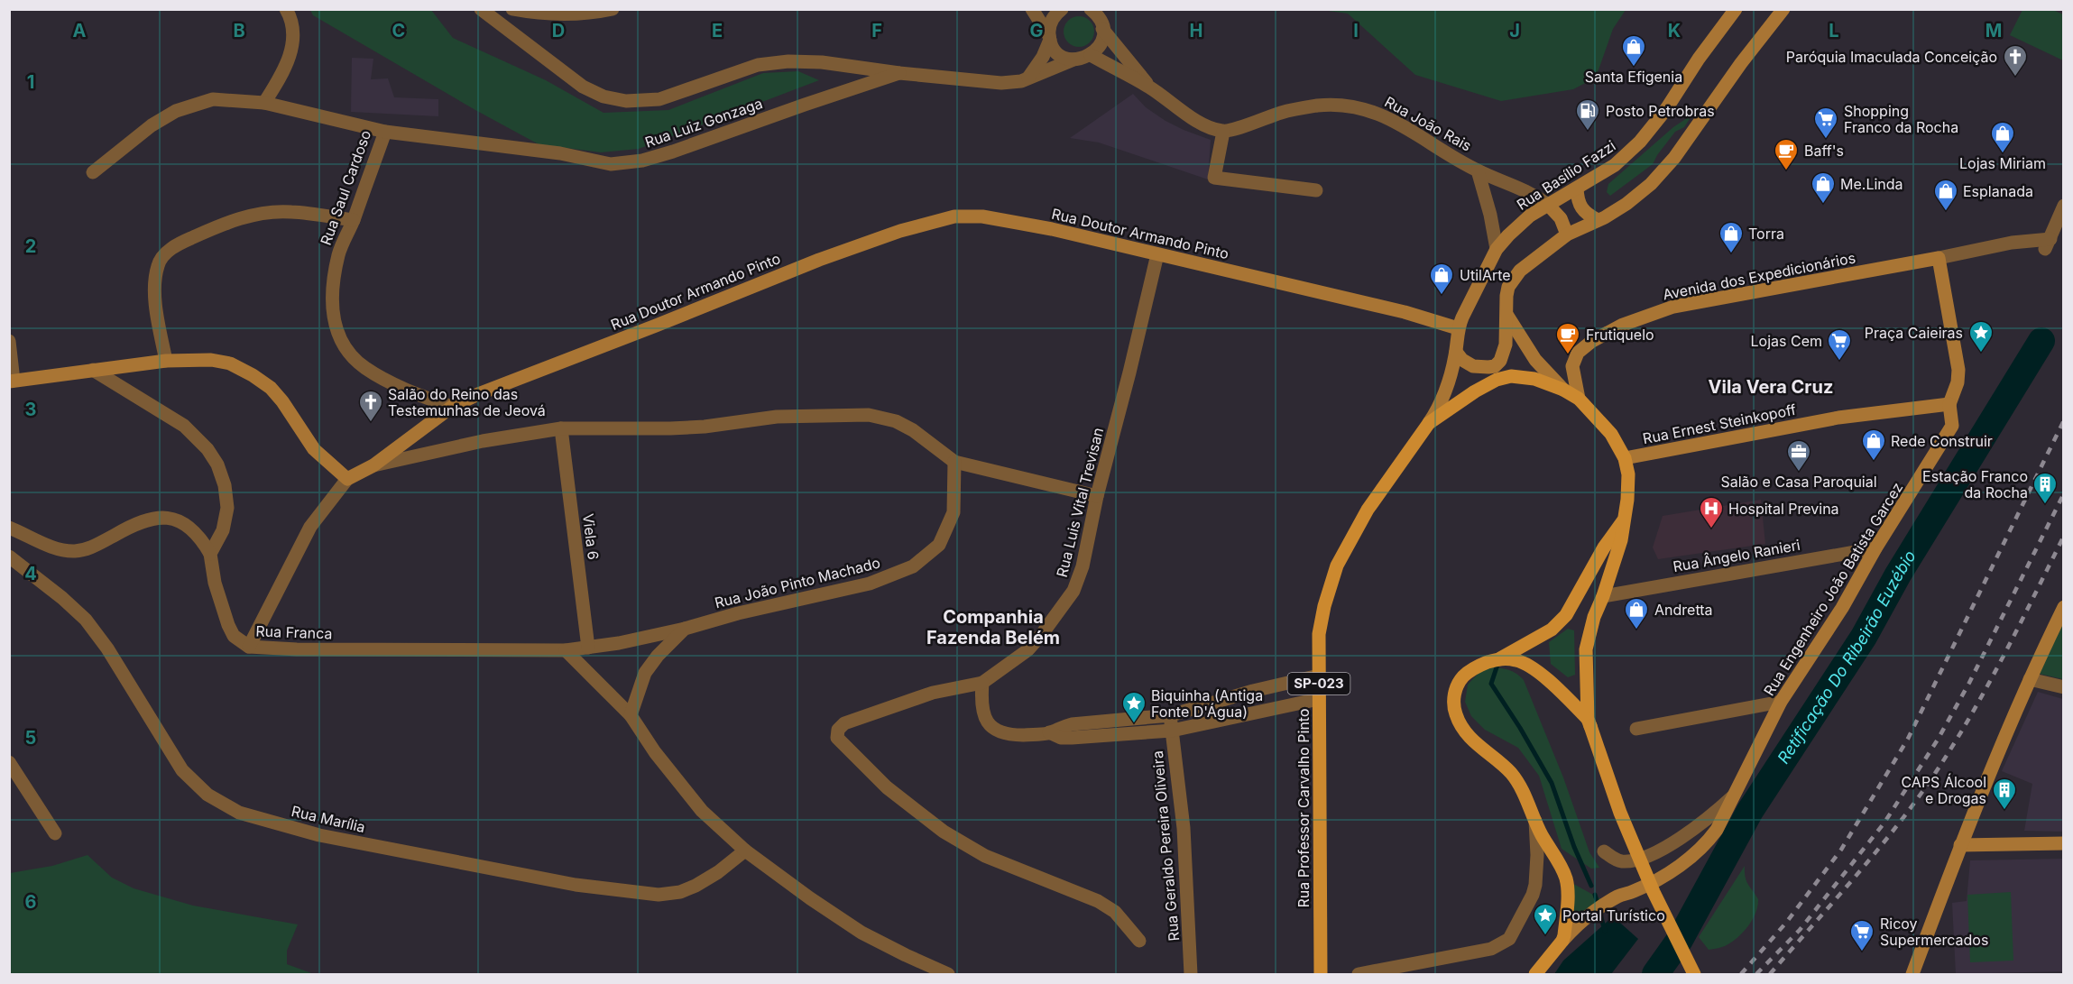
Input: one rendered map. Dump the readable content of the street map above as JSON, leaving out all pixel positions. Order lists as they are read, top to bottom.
{
  "streets": {
    "main road": [
      "Rua Basílio Fazzi",
      "Rua Doutor Armando Pinto",
      "Avenida dos Expedicionários",
      "Rua Ernest Steinkopoff",
      "Rua Engenheiro João Batista Garcez",
      "SP-023",
      "Rua Professor Carvalho Pinto"
    ],
    "street": [
      "Rua Luiz Gonzaga",
      "Rua João Rais",
      "Rua Saul Cardoso",
      "Rua Luis Vital Trevisan",
      "Viela 6",
      "Rua Ângelo Ranieri",
      "Rua João Pinto Machado",
      "Rua Franca",
      "Rua Marília",
      "Rua Geraldo Pereira Oliveira"
    ]
  },
  "crossings": [
    ["Rua Luiz Gonzaga", "Rua Saul Cardoso"],
    ["Rua João Rais", "Rua Basílio Fazzi"],
    ["Rua Basílio Fazzi", "Rua Doutor Armando Pinto"],
    ["Rua Basílio Fazzi", "Rua Professor Carvalho Pinto"],
    ["Rua Saul Cardoso", "Rua Doutor Armando Pinto"],
    ["Rua Doutor Armando Pinto", "Rua Luis Vital Trevisan"],
    ["Avenida dos Expedicionários", "SP-023"],
    ["Rua Ernest Steinkopoff", "Rua Engenheiro João Batista Garcez"],
    ["Rua Ernest Steinkopoff", "SP-023"],
    ["Viela 6", "Rua Franca"],
    ["Rua Ângelo Ranieri", "Rua Engenheiro João Batista Garcez"],
    ["Rua Ângelo Ranieri", "SP-023"],
    ["Rua João Pinto Machado", "Rua Franca"],
    ["SP-023", "Rua Professor Carvalho Pinto"]
  ],
  "districts": ["Vila Vera Cruz", "Companhia Fazenda Belém"],
  "water": ["Retificação Do Ribeirão Euzébio"],
  "places": {
    "shop": [
      "Santa Efigenia",
      "Lojas Miriam",
      "Me.Linda",
      "Esplanada",
      "Torra",
      "UtilArte",
      "Rede Construir",
      "Andretta"
    ],
    "church": ["Paróquia Imaculada Conceição", "Salão do Reino das Testemunhas de Jeová"],
    "fuel station": ["Posto Petrobras"],
    "supermarket": ["Shopping Franco da Rocha", "Lojas Cem", "Ricoy Supermercados"],
    "cafe": ["Baff's", "Frutiquelo"],
    "place": ["Praça Caieiras", "Biquinha (Antiga Fonte D'Água)", "Portal Turístico"],
    "office": ["Salão e Casa Paroquial"],
    "building": ["Estação Franco da Rocha", "CAPS Álcool e Drogas"],
    "hospital": ["Hospital Previna"]
  },
  "grid": {
    "columns": [
      "A",
      "B",
      "C",
      "D",
      "E",
      "F",
      "G",
      "H",
      "I",
      "J",
      "K",
      "L",
      "M"
    ],
    "rows": [
      "1",
      "2",
      "3",
      "4",
      "5",
      "6"
    ]
  }
}
